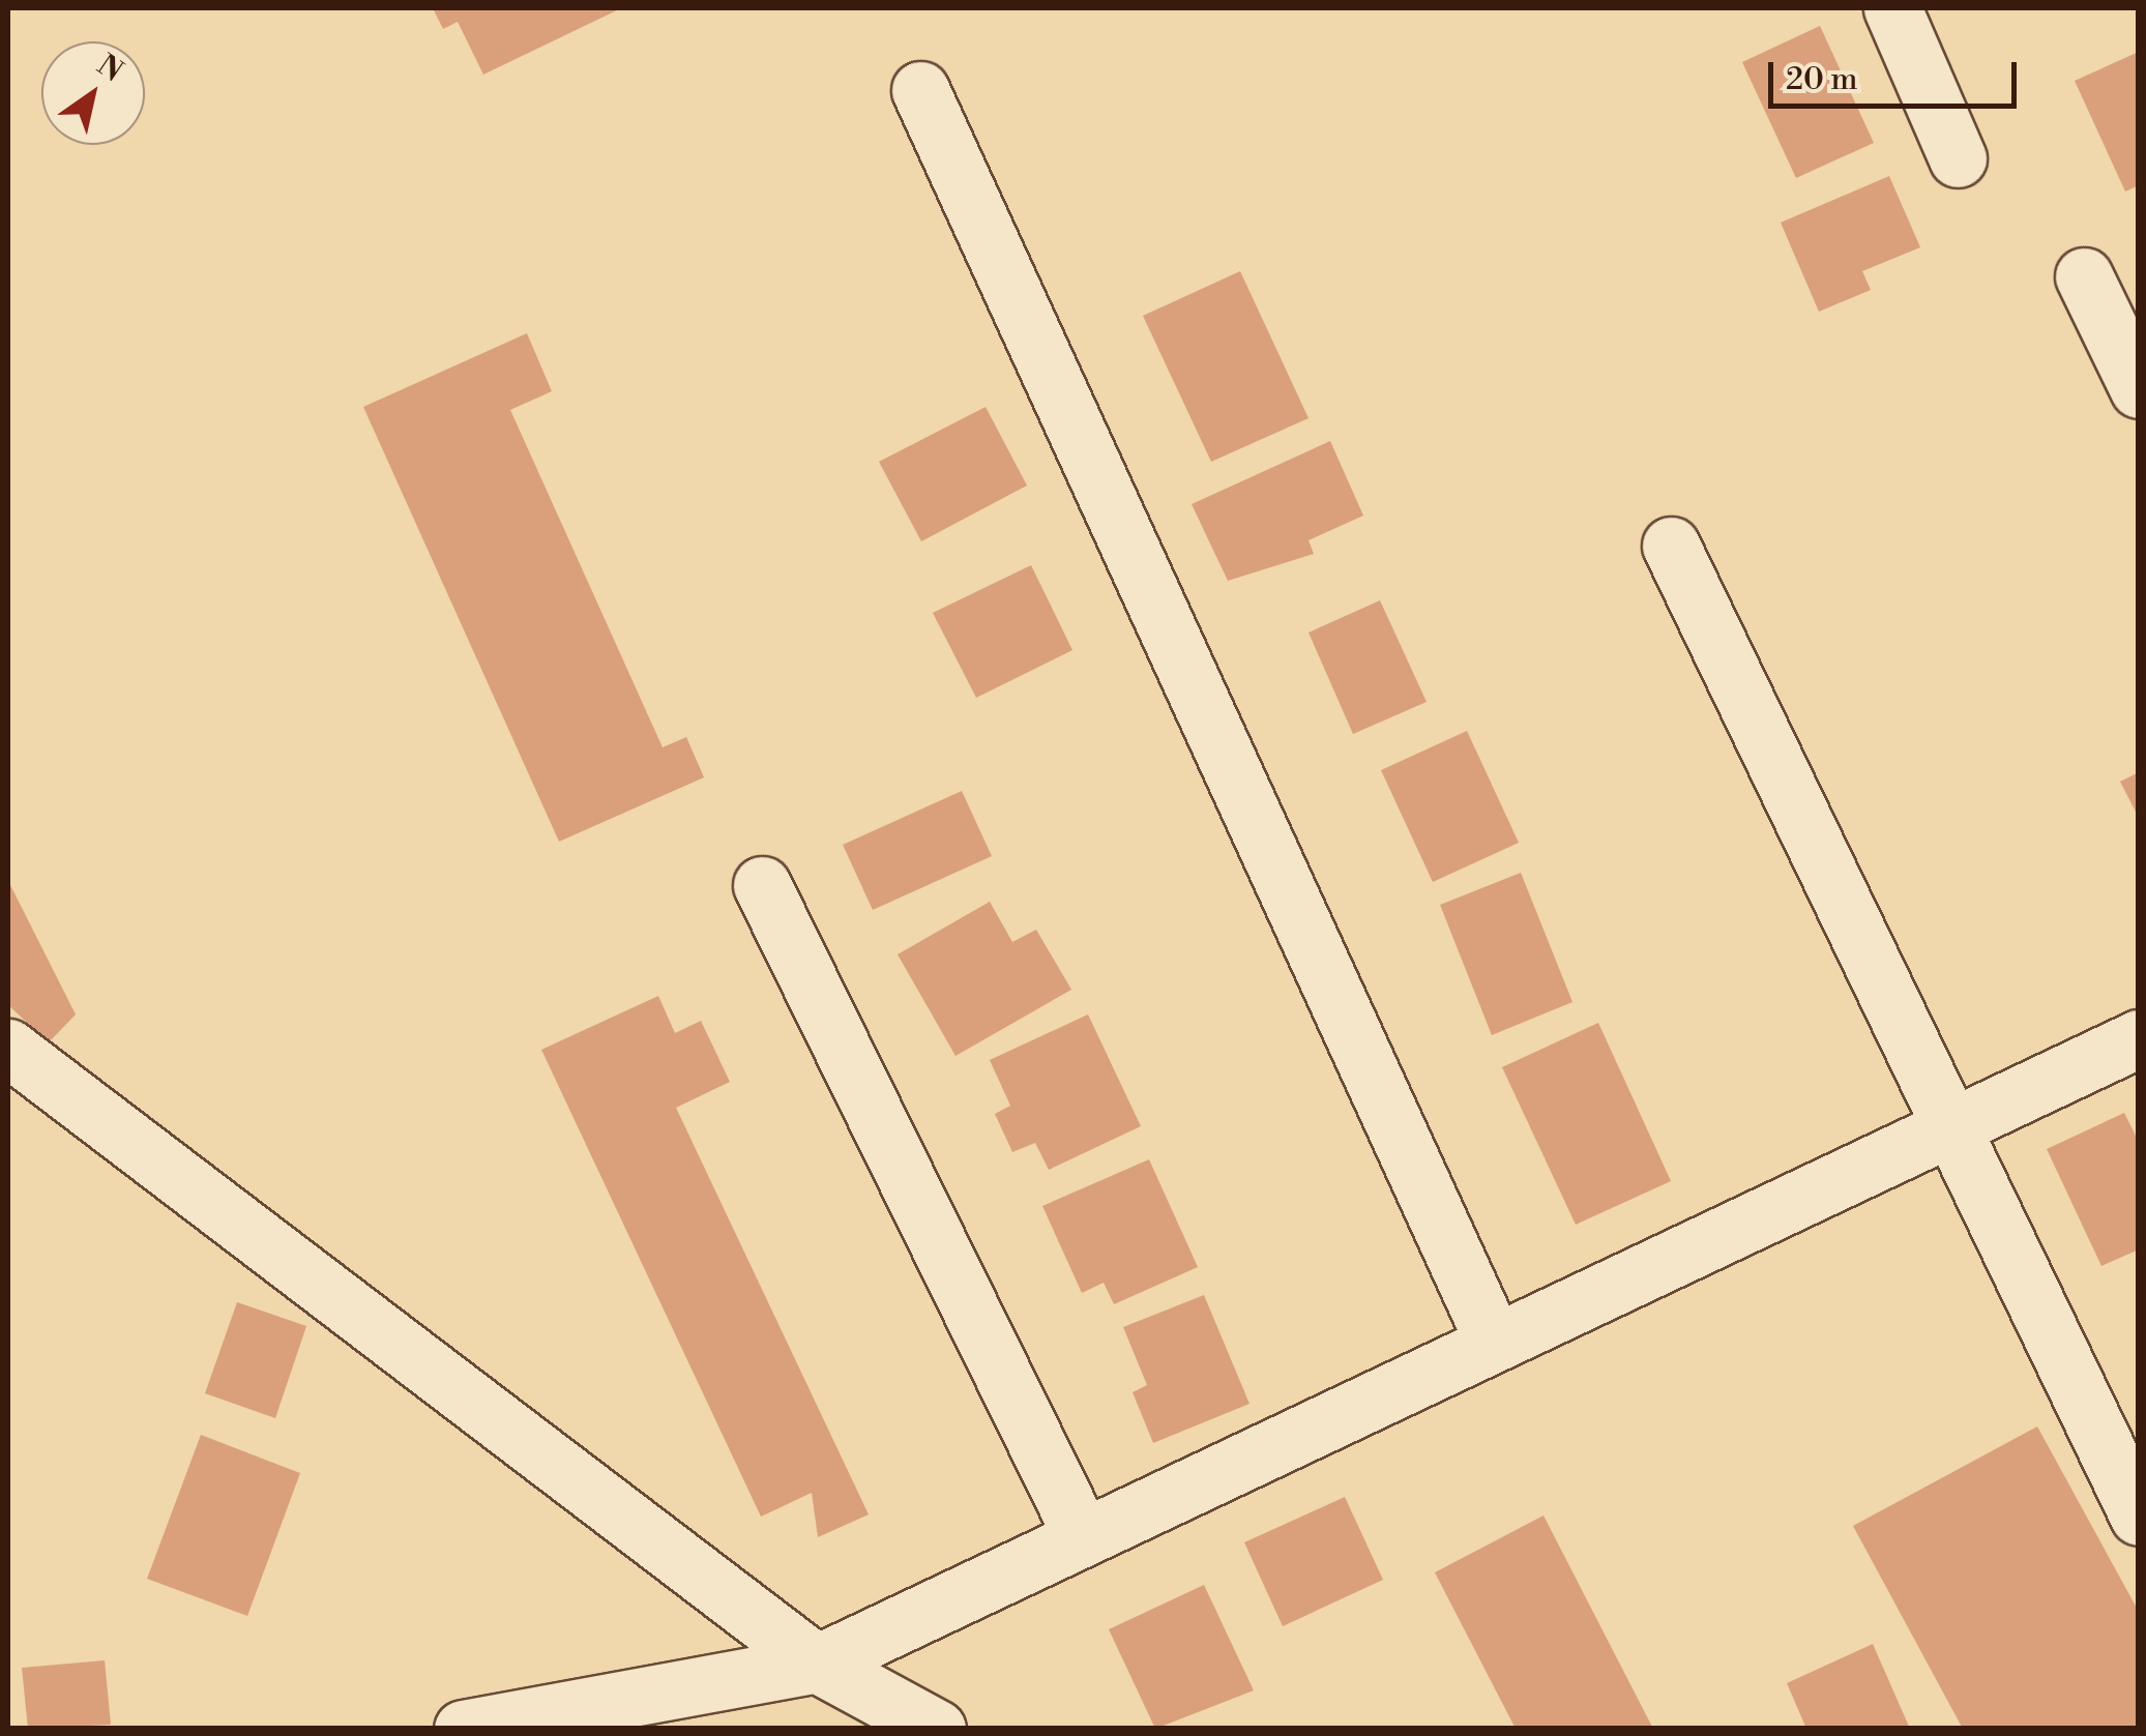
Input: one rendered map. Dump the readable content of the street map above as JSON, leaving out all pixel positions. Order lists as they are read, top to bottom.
{
  "scale_bar": "20 m",
  "north": "top right"
}
